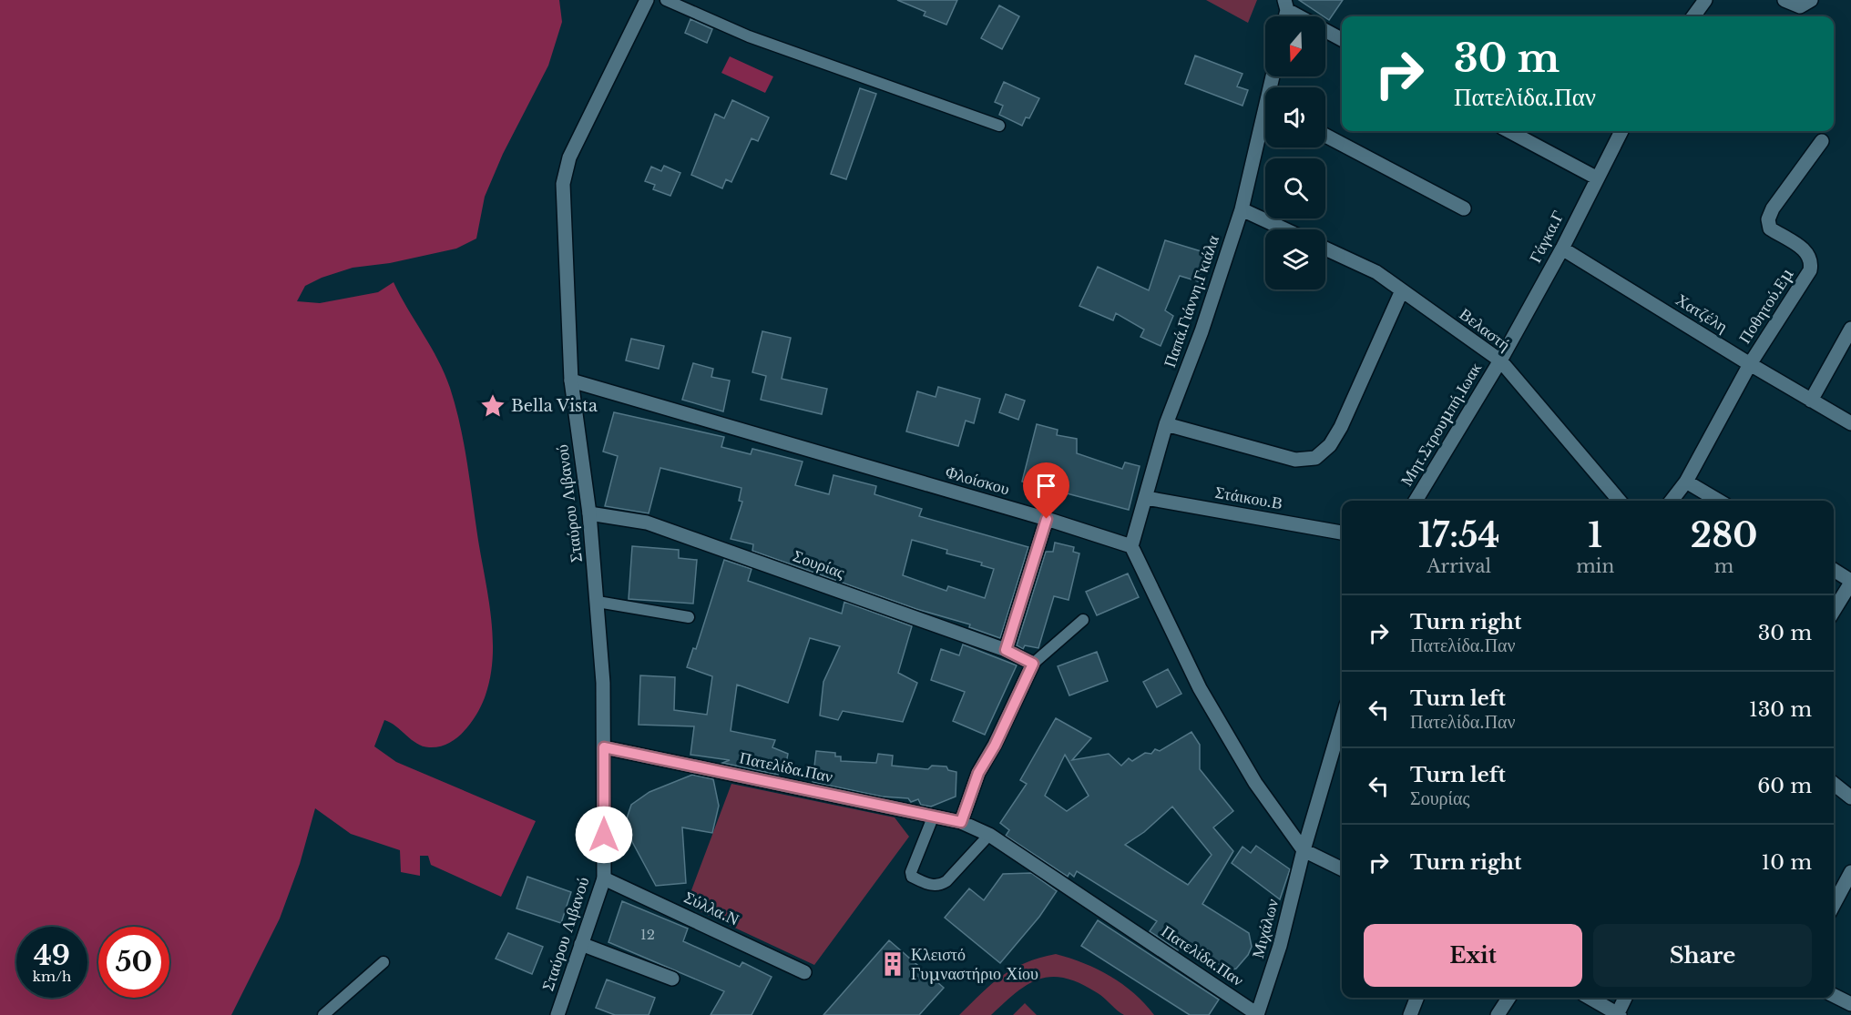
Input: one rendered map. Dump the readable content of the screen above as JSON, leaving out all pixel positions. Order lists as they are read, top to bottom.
{
  "streets": {
    "street": [
      "Γάγκα.Γ",
      "Παπά.Γιάννη.Γκιάλα",
      "Ποθητού.Εμ",
      "Χατζέλη",
      "Βελαστή",
      "Μητ.Στρουμπή.Ιωακ",
      "Φλοίσκου",
      "Στάικου.Β",
      "Σταύρου Λιβανού",
      "Σουρίας",
      "Πατελίδα.Παν",
      "Σύλλα.Ν",
      "Μιχάλων"
    ]
  },
  "crossings": [
    ["Γάγκα.Γ", "Χατζέλη"],
    ["Γάγκα.Γ", "Βελαστή"],
    ["Γάγκα.Γ", "Μητ.Στρουμπή.Ιωακ"],
    ["Παπά.Γιάννη.Γκιάλα", "Φλοίσκου"],
    ["Παπά.Γιάννη.Γκιάλα", "Στάικου.Β"],
    ["Ποθητού.Εμ", "Χατζέλη"],
    ["Βελαστή", "Μητ.Στρουμπή.Ιωακ"],
    ["Φλοίσκου", "Σταύρου Λιβανού"],
    ["Σταύρου Λιβανού", "Σουρίας"],
    ["Σταύρου Λιβανού", "Πατελίδα.Παν"],
    ["Σταύρου Λιβανού", "Σύλλα.Ν"],
    ["Πατελίδα.Παν", "Μιχάλων"]
  ],
  "places": {
    "place": ["Bella Vista"],
    "building": ["Κλειστό Γυμναστήριο Χίου"]
  },
  "house_numbers": ["12"],
  "north": "bottom",
  "page": {
    "turn": ["30 m", "Πατελίδα.Παν"],
    "eta": [
      "17:54",
      "Arrival",
      "1",
      "min",
      "280",
      "m"
    ],
    "list": [
      {
        "name": "Turn right",
        "note": "Πατελίδα.Παν",
        "value": "30 m"
      },
      {
        "name": "Turn left",
        "note": "Πατελίδα.Παν",
        "value": "130 m"
      },
      {
        "name": "Turn left",
        "note": "Σουρίας",
        "value": "60 m"
      },
      {
        "name": "Turn right",
        "value": "10 m"
      }
    ],
    "buttons": ["Exit", "Share"],
    "speed": "49 km/h",
    "limit": "50"
  }
}
